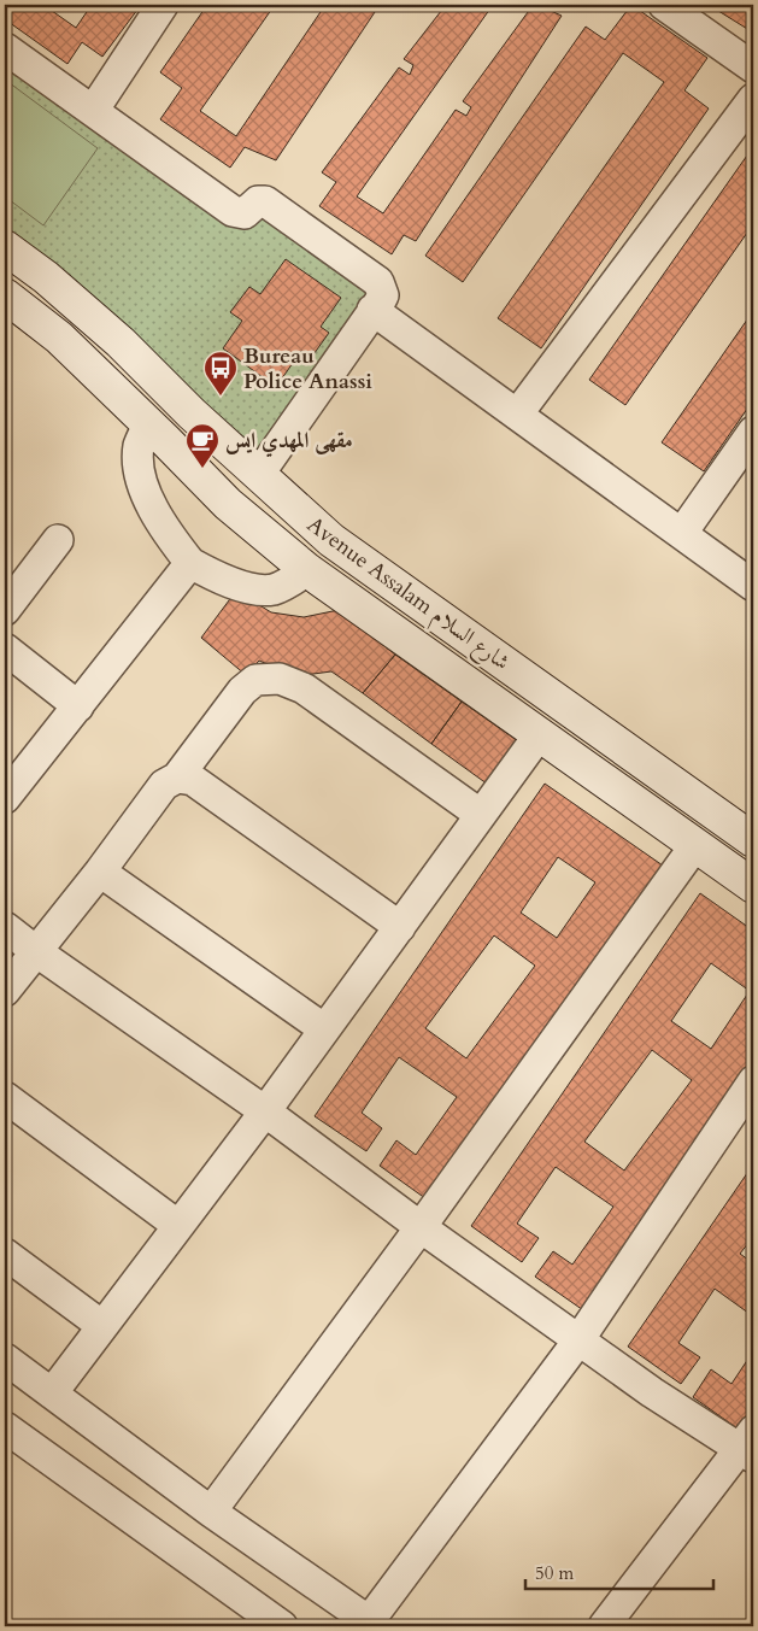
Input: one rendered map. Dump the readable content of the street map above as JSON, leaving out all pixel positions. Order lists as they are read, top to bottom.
{
  "streets": {
    "street": ["Avenue Assalam شارع السلام"]
  },
  "places": {
    "bus stop": ["Bureau Police Anassi"],
    "cafe": ["مقهى المهدي ايس"]
  },
  "scale_bar": "50 m"
}
